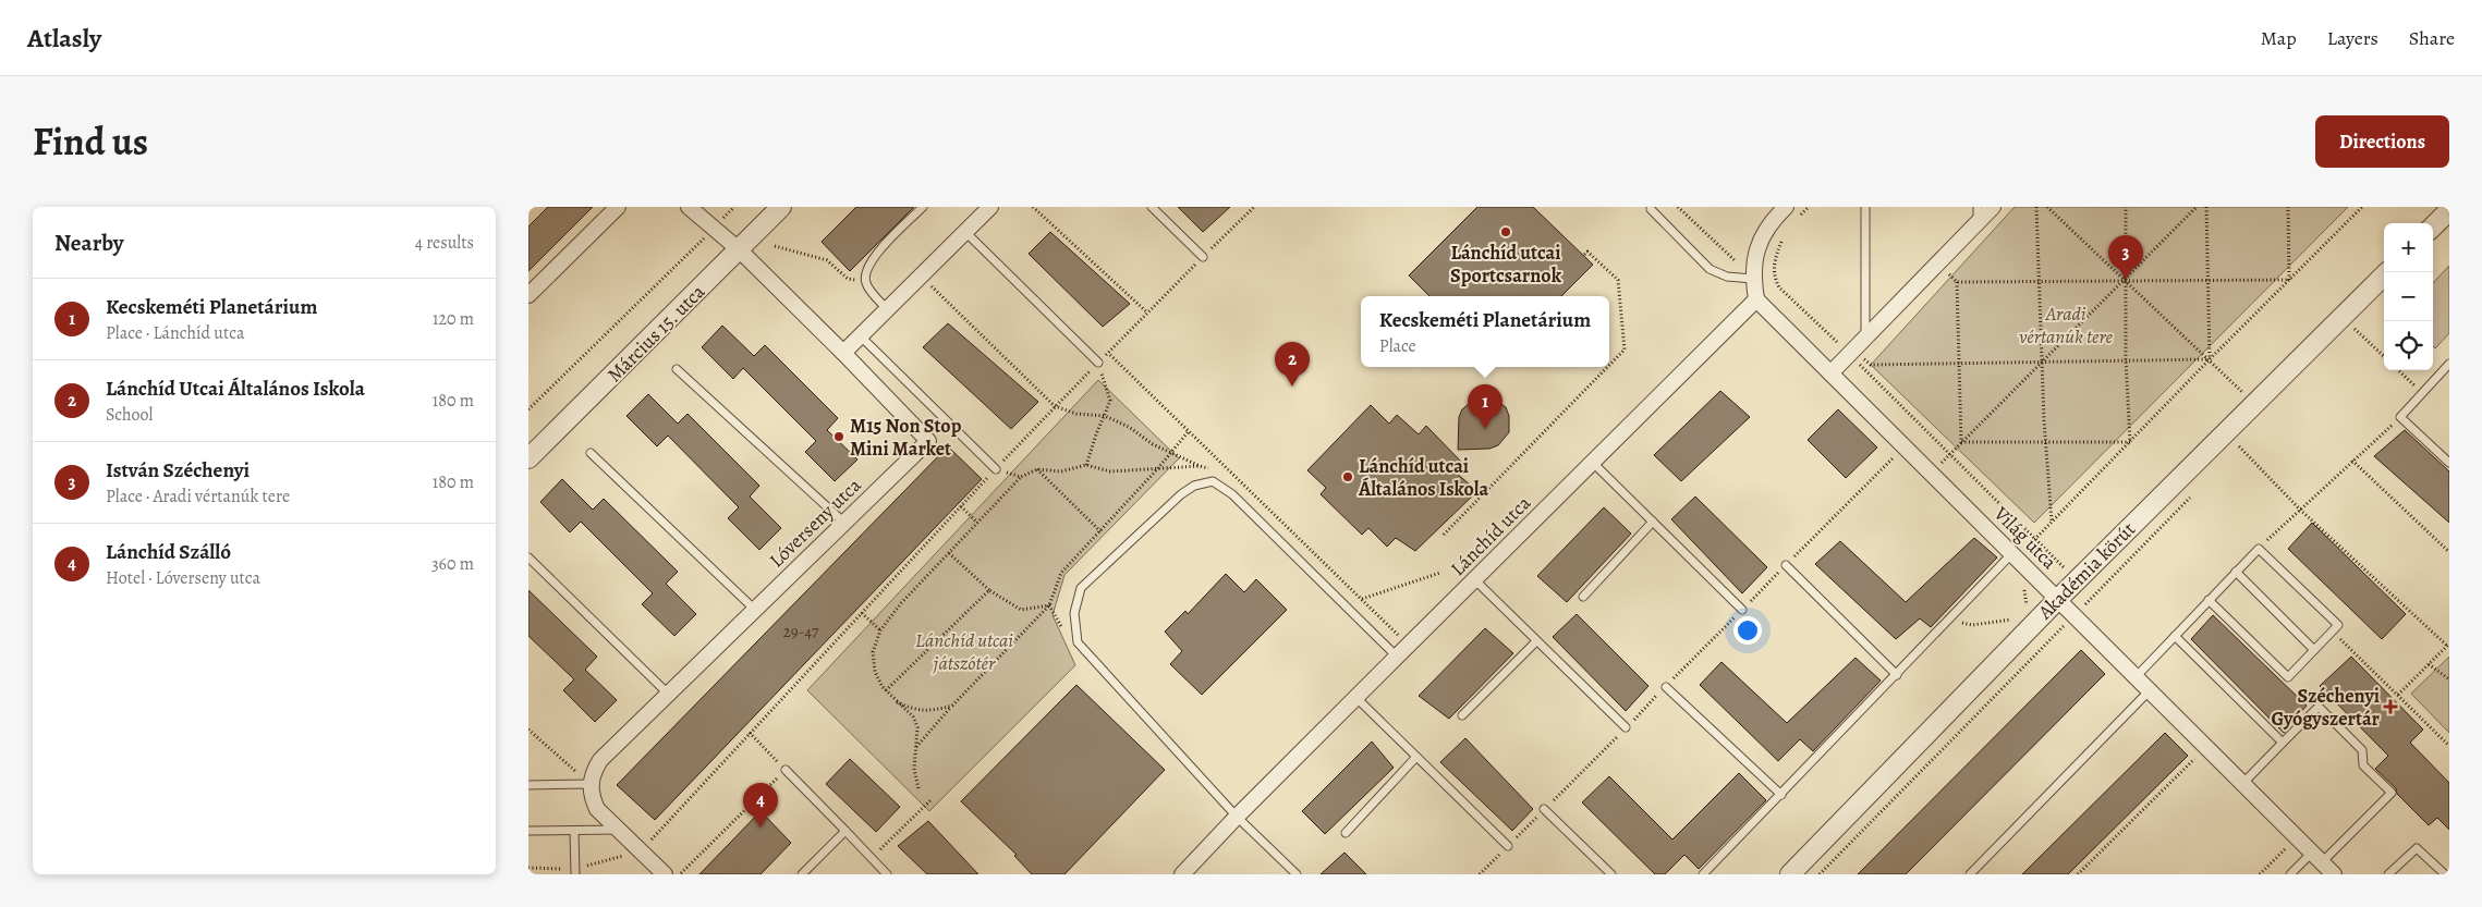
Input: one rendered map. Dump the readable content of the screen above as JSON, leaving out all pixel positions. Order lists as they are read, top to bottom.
{
  "streets": {
    "street": [
      "Március 15. utca",
      "Lóverseny utca",
      "Lánchíd utca",
      "Világ utca",
      "Akadémia körút"
    ]
  },
  "crossings": [
    ["Lánchíd utca", "Világ utca"],
    ["Világ utca", "Akadémia körút"]
  ],
  "parks": ["Aradi vértanúk tere", "Lánchíd utcai játszótér"],
  "places": {
    "other": ["Lánchíd utcai Sportcsarnok", "M15 Non Stop Mini Market", "Lánchíd utcai Általános Iskola"],
    "health": ["Széchenyi Gyógyszertár"]
  },
  "house_numbers": ["29-47"],
  "page": {
    "header": "Atlasly",
    "nav": ["Map", "Layers", "Share"],
    "title": "Find us",
    "buttons": "Directions",
    "heading": ["Nearby", "4 results"],
    "map_buttons": ["+", "−"],
    "pins": [
      "3",
      "2",
      "1",
      "4"
    ],
    "list": [
      {
        "mark": "1",
        "name": "Kecskeméti Planetárium",
        "note": "Place · Lánchíd utca",
        "value": "120 m"
      },
      {
        "mark": "2",
        "name": "Lánchíd Utcai Általános Iskola",
        "note": "School",
        "value": "180 m"
      },
      {
        "mark": "3",
        "name": "István Széchenyi",
        "note": "Place · Aradi vértanúk tere",
        "value": "180 m"
      },
      {
        "mark": "4",
        "name": "Lánchíd Szálló",
        "note": "Hotel · Lóverseny utca",
        "value": "360 m"
      }
    ],
    "popup": ["Kecskeméti Planetárium", "Place"]
  }
}
